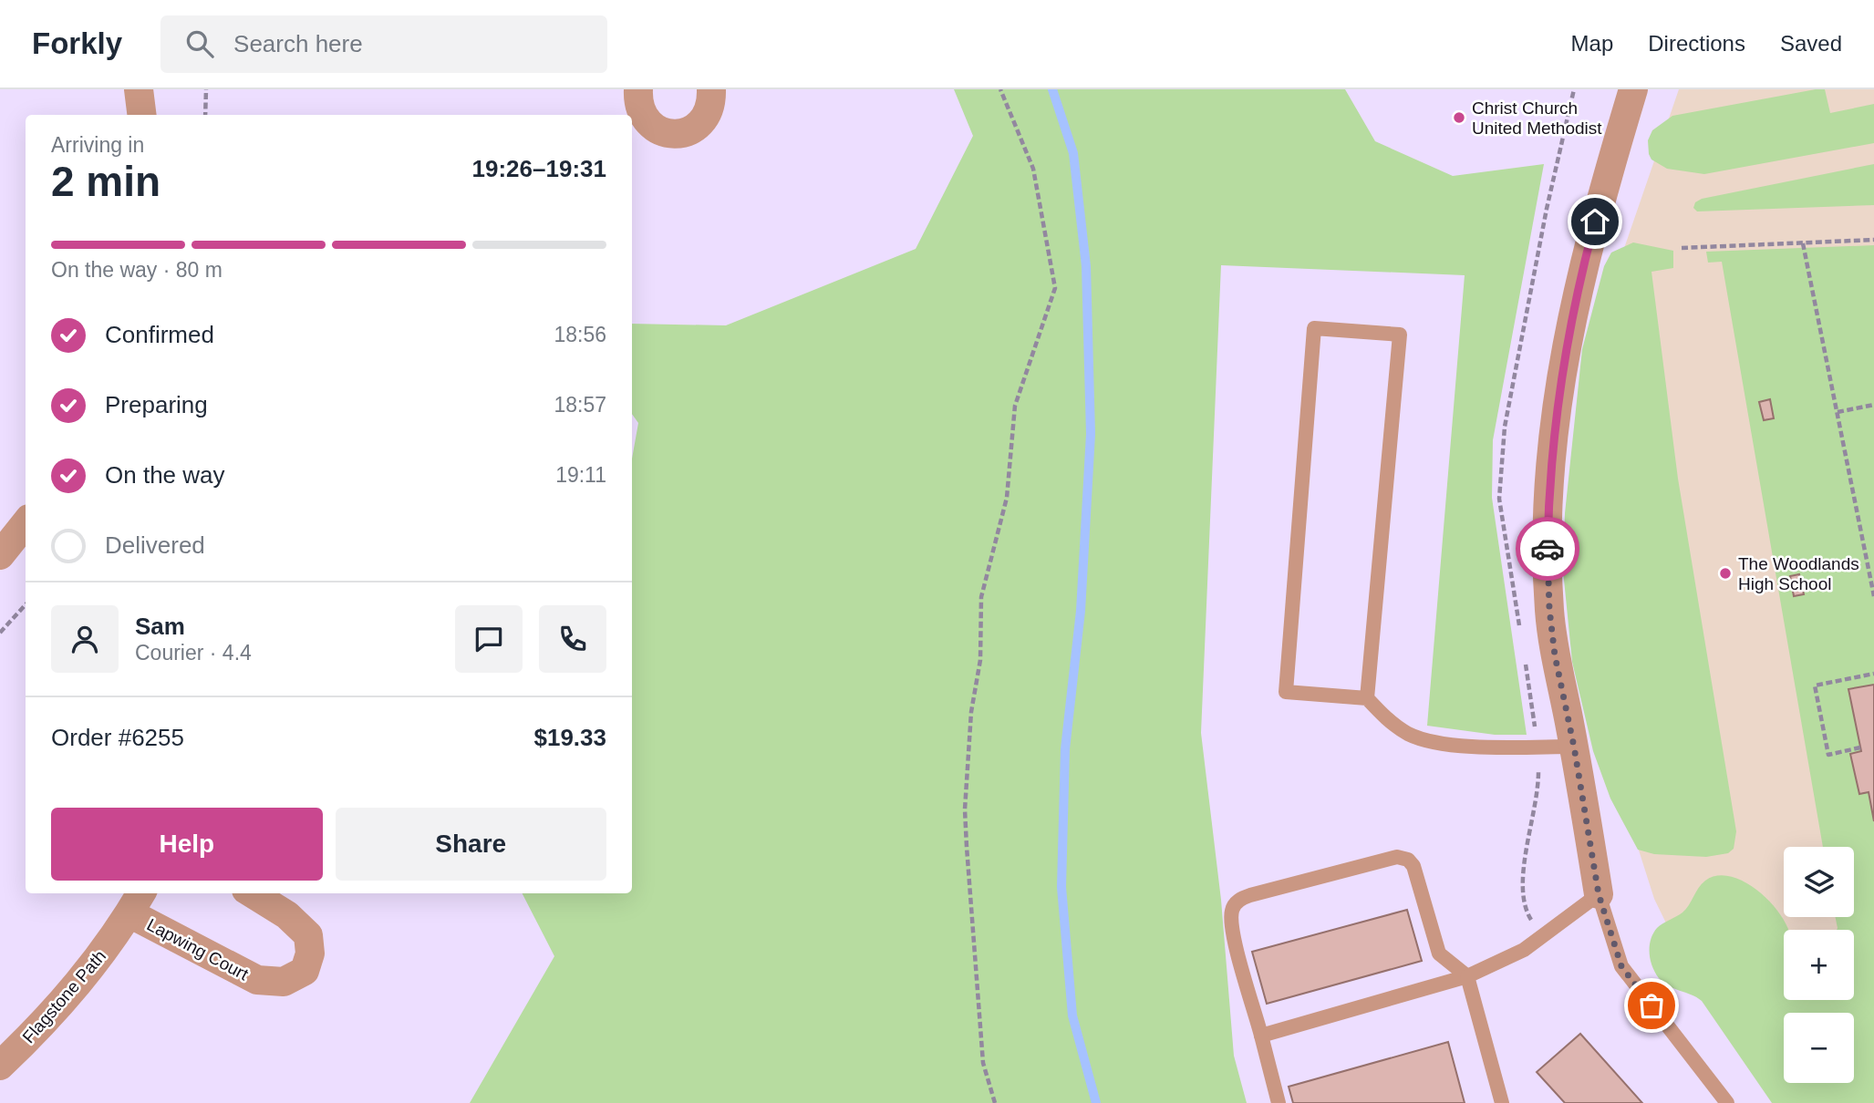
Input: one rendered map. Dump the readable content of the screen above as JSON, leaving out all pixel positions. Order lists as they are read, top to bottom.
{
  "streets": {
    "street": ["Lapwing Court", "Flagstone Path"]
  },
  "crossings": [
    ["Lapwing Court", "Flagstone Path"]
  ],
  "places": ["Christ Church United Methodist", "The Woodlands High School"],
  "page": {
    "header": "Forkly",
    "search": "Search here",
    "nav": ["Map", "Directions", "Saved"],
    "heading": ["2 min", "Arriving in", "19:26–19:31"],
    "panel": [
      "Sam",
      "Courier · 4.4",
      "Order #6255",
      "$19.33"
    ],
    "bar": "On the way · 80 m",
    "list": [
      ["Confirmed", "18:56"],
      ["Preparing", "18:57"],
      ["On the way", "19:11"],
      "Delivered"
    ],
    "buttons": ["Help", "Share"],
    "map_buttons": ["+", "−"]
  }
}
